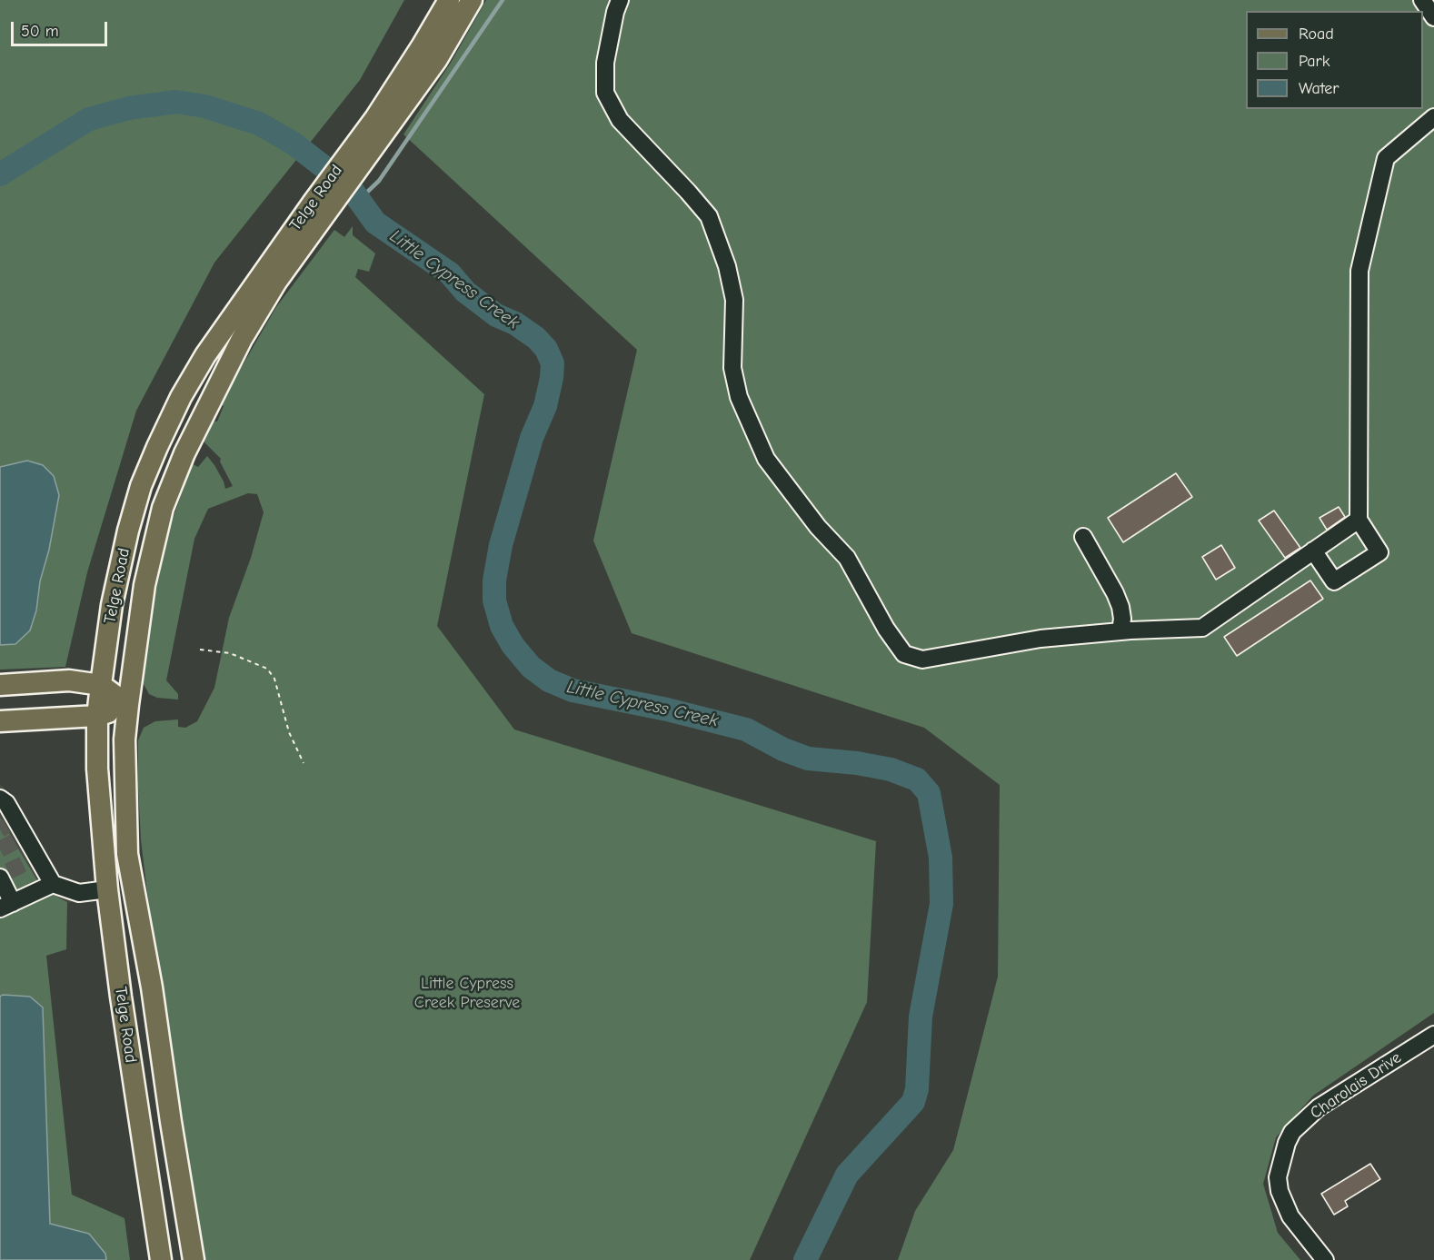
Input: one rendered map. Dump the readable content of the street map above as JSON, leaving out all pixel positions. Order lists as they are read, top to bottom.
{
  "streets": {
    "main road": ["Telge Road"],
    "street": ["Charolais Drive"]
  },
  "water": ["Little Cypress Creek"],
  "parks": ["Little Cypress Creek Preserve"],
  "legend": ["Road", "Park", "Water"],
  "scale_bar": "50 m"
}
